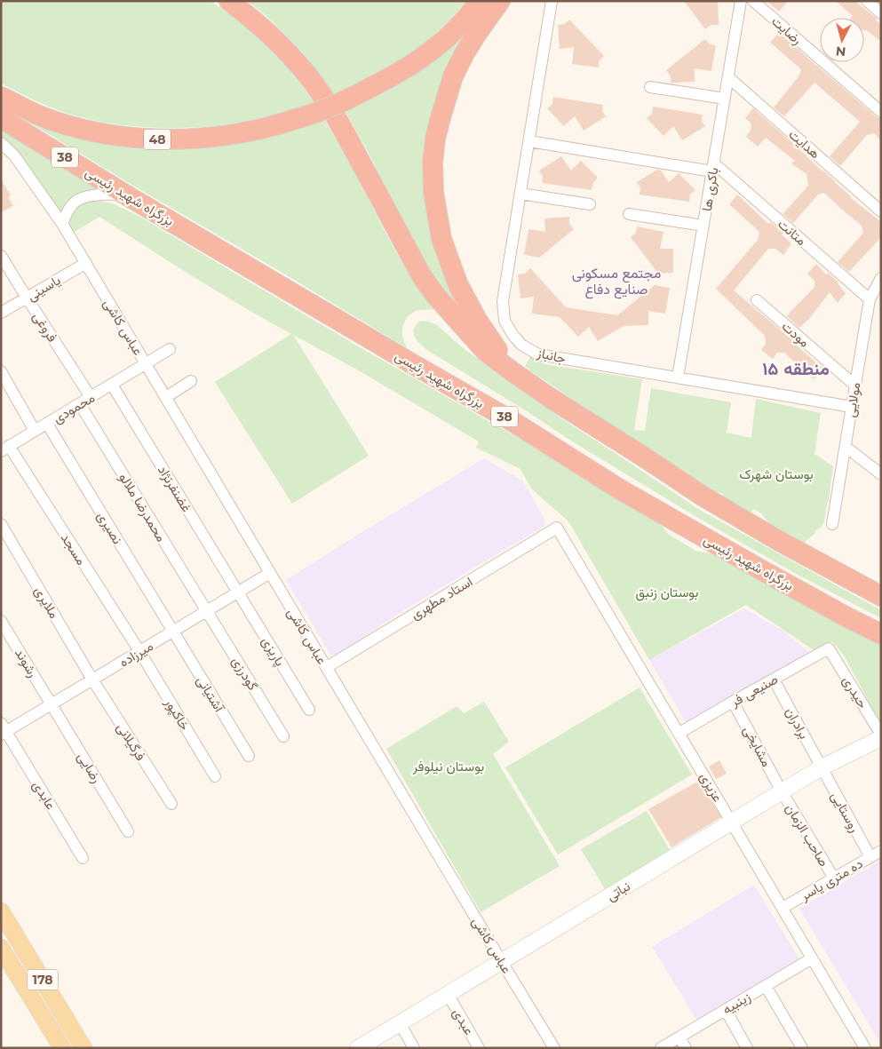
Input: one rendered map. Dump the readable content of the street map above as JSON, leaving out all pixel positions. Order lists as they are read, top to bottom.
{
  "streets": {
    "highway": ["48", "38", "بزرگراه شهید رئیسی"],
    "main road": ["نباتی", "178"],
    "street": [
      "رضایت",
      "هدایت",
      "باکری ها",
      "متانت",
      "یاسینی",
      "فروغی",
      "عباس کاشی",
      "مودت",
      "جانباز",
      "مولايی",
      "محمودی",
      "غضنفرنژاد",
      "محمدرضا ملالو",
      "نصیری",
      "مسجد",
      "استاد مطهری",
      "ملایری",
      "پاریزی",
      "میرزاده",
      "رشوند",
      "گودرزی",
      "صنیعی فر",
      "حیدری",
      "آشتیانی",
      "خاکپور",
      "برادران",
      "فرگیلانی",
      "مشایخی",
      "رضایی",
      "عزیزی",
      "عابدی",
      "روستایی",
      "صاحب الزمان",
      "ده متری یاسر",
      "زینبیه",
      "عبدی"
    ]
  },
  "crossings": [
    ["هدایت", "باکری ها"],
    ["باکری ها", "متانت"],
    ["باکری ها", "جانباز"],
    ["متانت", "مولايی"],
    ["یاسینی", "فروغی"],
    ["یاسینی", "عباس کاشی"],
    ["فروغی", "محمودی"],
    ["عباس کاشی", "محمودی"],
    ["عباس کاشی", "استاد مطهری"],
    ["عباس کاشی", "میرزاده"],
    ["عباس کاشی", "نباتی"],
    ["مودت", "مولايی"],
    ["جانباز", "مولايی"],
    ["محمودی", "غضنفرنژاد"],
    ["محمودی", "محمدرضا ملالو"],
    ["محمودی", "نصیری"],
    ["محمودی", "مسجد"],
    ["غضنفرنژاد", "پاریزی"],
    ["غضنفرنژاد", "میرزاده"],
    ["محمدرضا ملالو", "میرزاده"],
    ["محمدرضا ملالو", "گودرزی"],
    ["نصیری", "میرزاده"],
    ["نصیری", "آشتیانی"],
    ["مسجد", "میرزاده"],
    ["مسجد", "خاکپور"],
    ["استاد مطهری", "عزیزی"],
    ["ملایری", "میرزاده"],
    ["ملایری", "فرگیلانی"],
    ["پاریزی", "میرزاده"],
    ["میرزاده", "رشوند"],
    ["میرزاده", "گودرزی"],
    ["میرزاده", "آشتیانی"],
    ["میرزاده", "خاکپور"],
    ["میرزاده", "فرگیلانی"],
    ["میرزاده", "رضایی"],
    ["میرزاده", "عابدی"],
    ["رشوند", "رضایی"],
    ["صنیعی فر", "حیدری"],
    ["صنیعی فر", "برادران"],
    ["صنیعی فر", "مشایخی"],
    ["صنیعی فر", "عزیزی"],
    ["حیدری", "نباتی"],
    ["برادران", "روستایی"],
    ["برادران", "نباتی"],
    ["مشایخی", "صاحب الزمان"],
    ["مشایخی", "نباتی"],
    ["عزیزی", "ده متری یاسر"],
    ["عزیزی", "نباتی"],
    ["عزیزی", "زینبیه"],
    ["روستایی", "ده متری یاسر"],
    ["روستایی", "نباتی"],
    ["صاحب الزمان", "ده متری یاسر"],
    ["صاحب الزمان", "نباتی"],
    ["نباتی", "عبدی"]
  ],
  "districts": ["مجتمع مسکونی صنایع دفاع", "منطقه ۱۵"],
  "parks": ["بوستان شهرک", "بوستان زنبق", "بوستان نیلوفر"],
  "north": "bottom"
}
